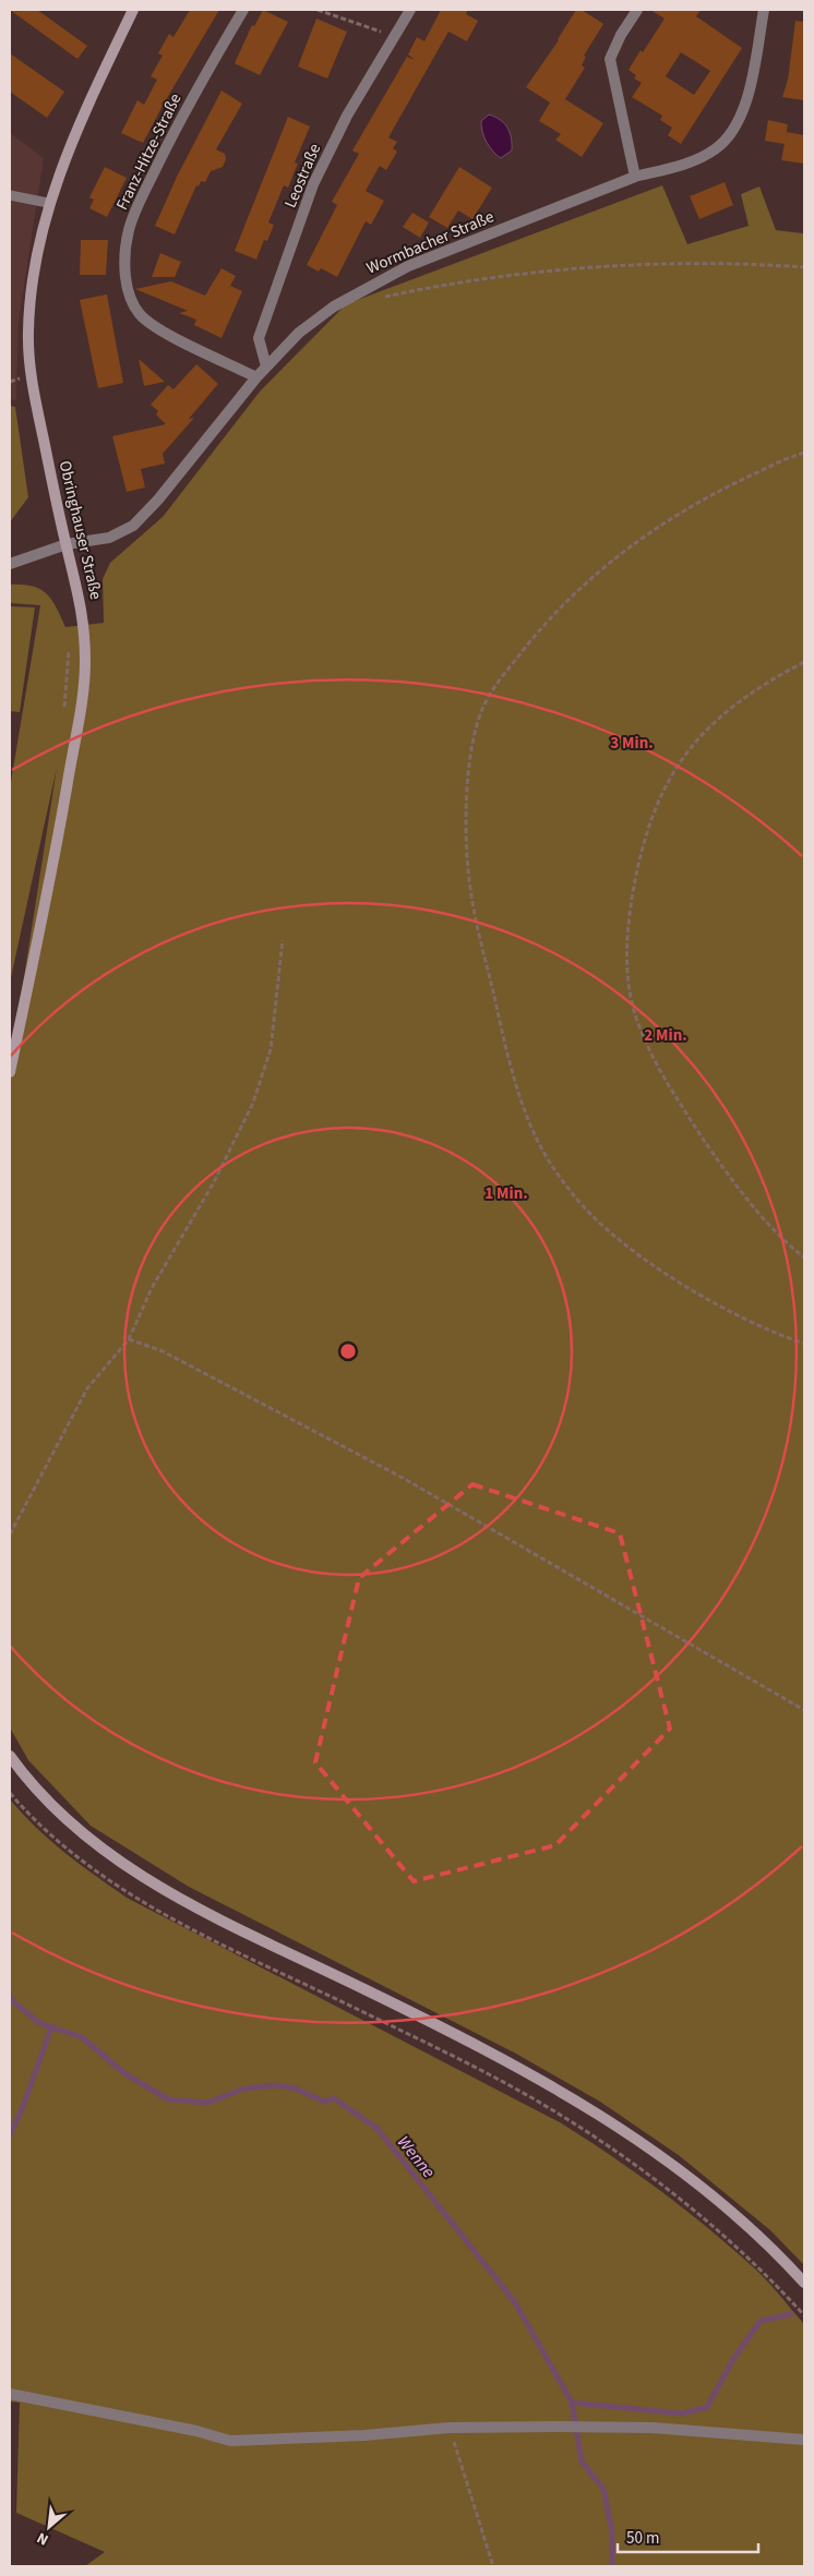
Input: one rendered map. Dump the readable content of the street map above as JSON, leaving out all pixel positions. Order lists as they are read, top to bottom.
{
  "streets": {
    "street": [
      "Franz-Hitze-Straße",
      "Leostraße",
      "Wormbacher Straße",
      "Obringhauser Straße"
    ]
  },
  "crossings": [
    ["Franz-Hitze-Straße", "Wormbacher Straße"],
    ["Leostraße", "Wormbacher Straße"],
    ["Wormbacher Straße", "Obringhauser Straße"]
  ],
  "water": ["Wenne"],
  "scale_bar": "50 m",
  "north": "bottom left",
  "rings": ["3 Min.", "2 Min.", "1 Min."]
}
